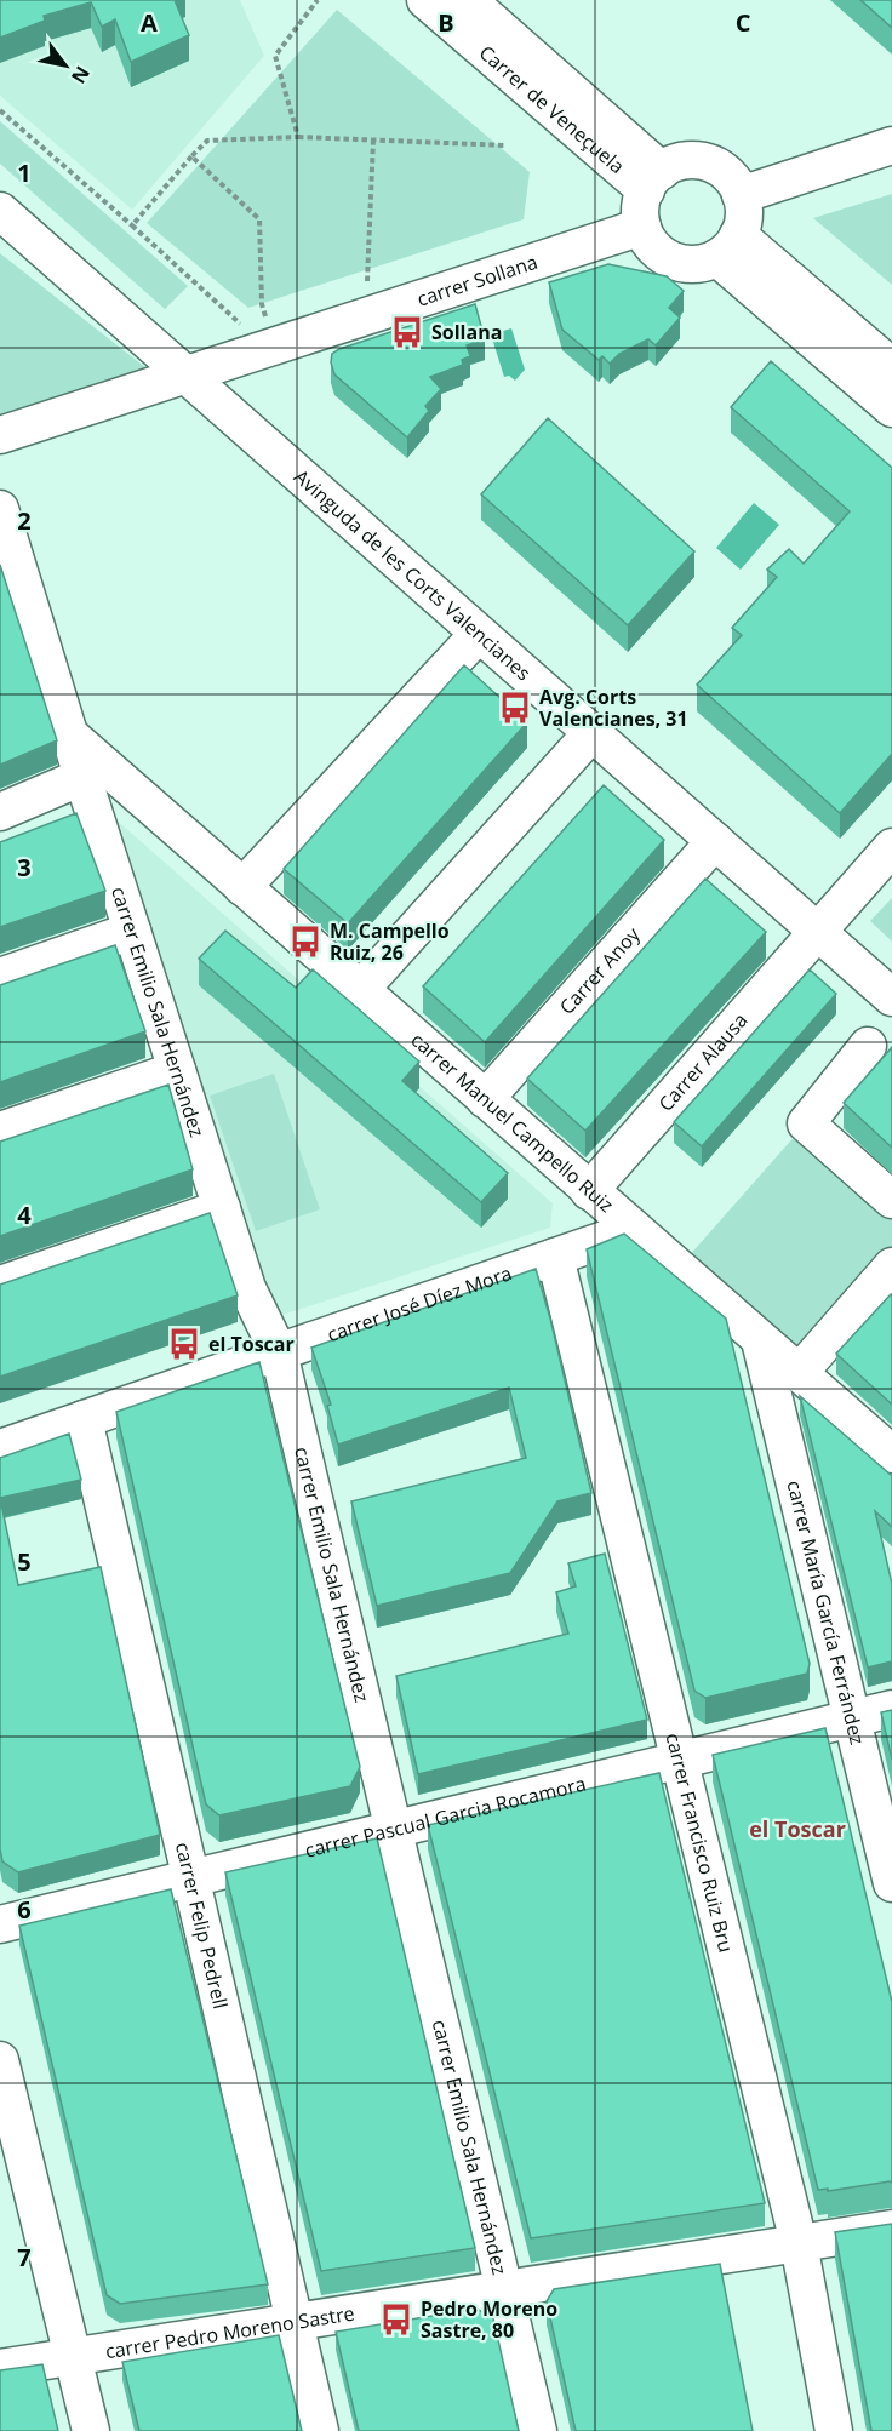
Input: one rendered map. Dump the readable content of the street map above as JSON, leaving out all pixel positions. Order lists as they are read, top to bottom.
{
  "streets": {
    "street": [
      "Carrer de Veneçuela",
      "carrer Sollana",
      "Avinguda de les Corts Valencianes",
      "Carrer Anoy",
      "carrer Emilio Sala Hernández",
      "Carrer Alausa",
      "carrer Manuel Campello Ruiz",
      "carrer José Díez Mora",
      "carrer María García Ferrández",
      "carrer Pascual Garcia Rocamora",
      "carrer Francisco Ruiz Bru",
      "carrer Felip Pedrell",
      "carrer Pedro Moreno Sastre"
    ]
  },
  "crossings": [
    ["Carrer de Veneçuela", "carrer Sollana"],
    ["carrer Sollana", "Avinguda de les Corts Valencianes"],
    ["Avinguda de les Corts Valencianes", "Carrer Anoy"],
    ["Avinguda de les Corts Valencianes", "Carrer Alausa"],
    ["Carrer Anoy", "carrer Manuel Campello Ruiz"],
    ["carrer Emilio Sala Hernández", "carrer Manuel Campello Ruiz"],
    ["carrer Emilio Sala Hernández", "carrer José Díez Mora"],
    ["carrer Emilio Sala Hernández", "carrer Pascual Garcia Rocamora"],
    ["carrer Emilio Sala Hernández", "carrer Pedro Moreno Sastre"],
    ["Carrer Alausa", "carrer Manuel Campello Ruiz"],
    ["carrer Manuel Campello Ruiz", "carrer José Díez Mora"],
    ["carrer Manuel Campello Ruiz", "carrer María García Ferrández"],
    ["carrer José Díez Mora", "carrer Francisco Ruiz Bru"],
    ["carrer José Díez Mora", "carrer Felip Pedrell"],
    ["carrer María García Ferrández", "carrer Pascual Garcia Rocamora"],
    ["carrer Pascual Garcia Rocamora", "carrer Francisco Ruiz Bru"],
    ["carrer Pascual Garcia Rocamora", "carrer Felip Pedrell"],
    ["carrer Francisco Ruiz Bru", "carrer Pedro Moreno Sastre"],
    ["carrer Felip Pedrell", "carrer Pedro Moreno Sastre"]
  ],
  "districts": ["el Toscar"],
  "places": {
    "bus stop": [
      "Sollana",
      "Avg. Corts Valencianes, 31",
      "M. Campello Ruiz, 26",
      "el Toscar",
      "Pedro Moreno Sastre, 80"
    ]
  },
  "north": "bottom right",
  "grid": {
    "columns": ["A", "B", "C"],
    "rows": [
      "1",
      "2",
      "3",
      "4",
      "5",
      "6",
      "7"
    ]
  }
}
